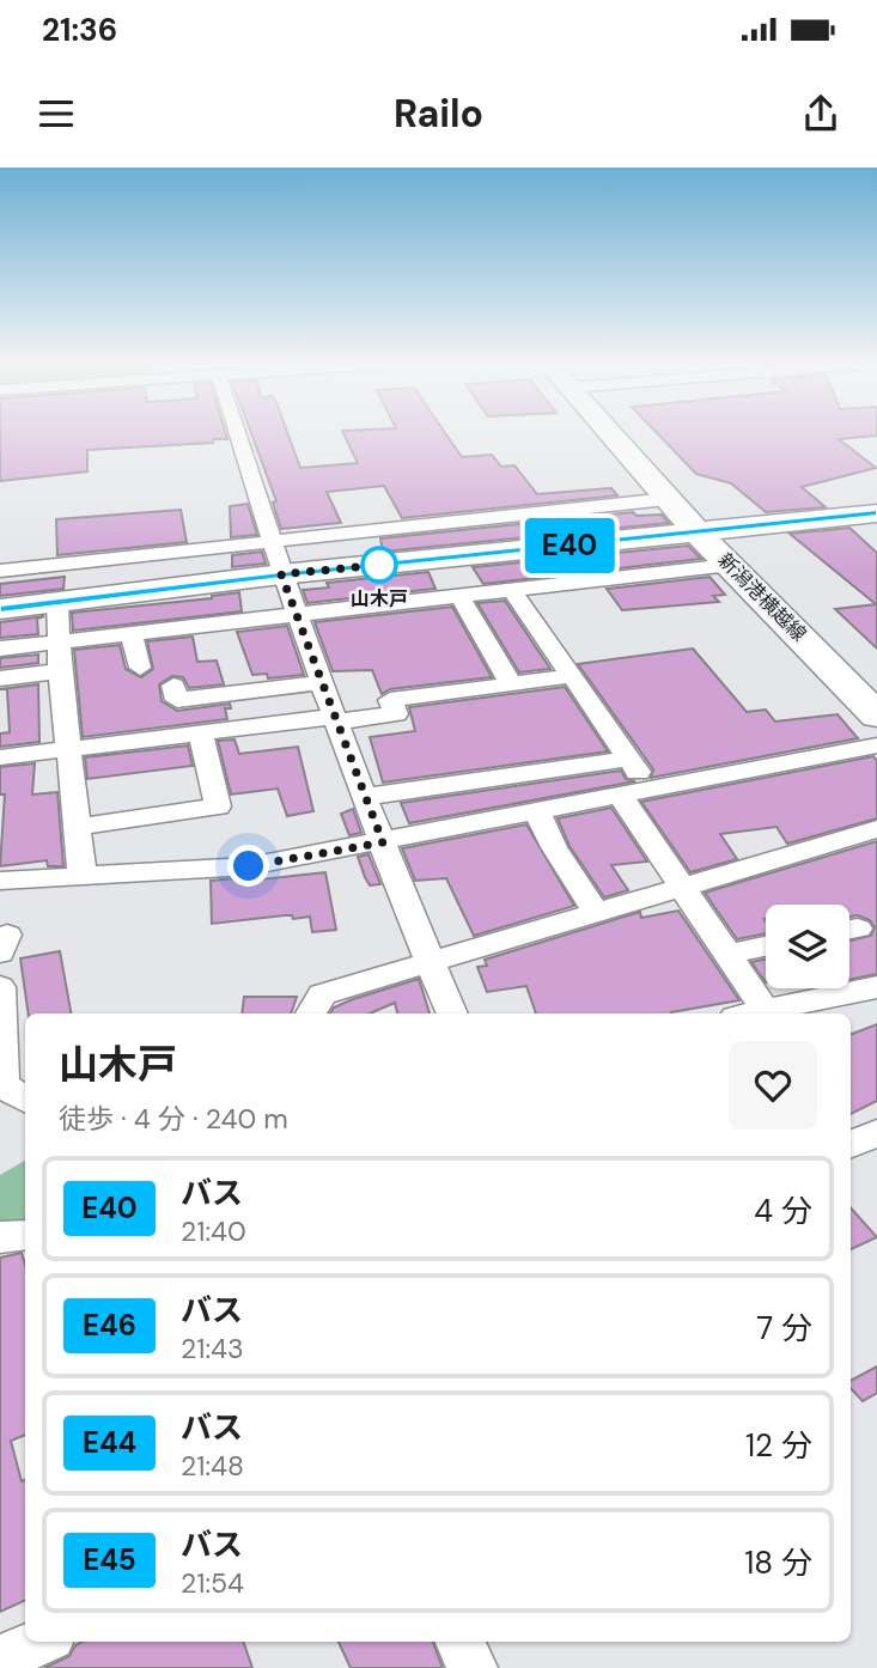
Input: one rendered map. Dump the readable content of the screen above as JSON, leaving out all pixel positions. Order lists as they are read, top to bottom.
{
  "streets": {
    "main road": ["新潟港横越線"]
  },
  "places": ["山木戸"],
  "lines": ["bus line E40"],
  "page": {
    "status": "21:36",
    "header": "Railo",
    "on_map": "E40",
    "heading": ["山木戸", "徒歩 · 4 分 · 240 m"],
    "list": [
      {
        "mark": "E40",
        "name": "バス",
        "note": "21:40",
        "value": "4 分"
      },
      {
        "mark": "E46",
        "name": "バス",
        "note": "21:43",
        "value": "7 分"
      },
      {
        "mark": "E44",
        "name": "バス",
        "note": "21:48",
        "value": "12 分"
      },
      {
        "mark": "E45",
        "name": "バス",
        "note": "21:54",
        "value": "18 分"
      }
    ]
  }
}
